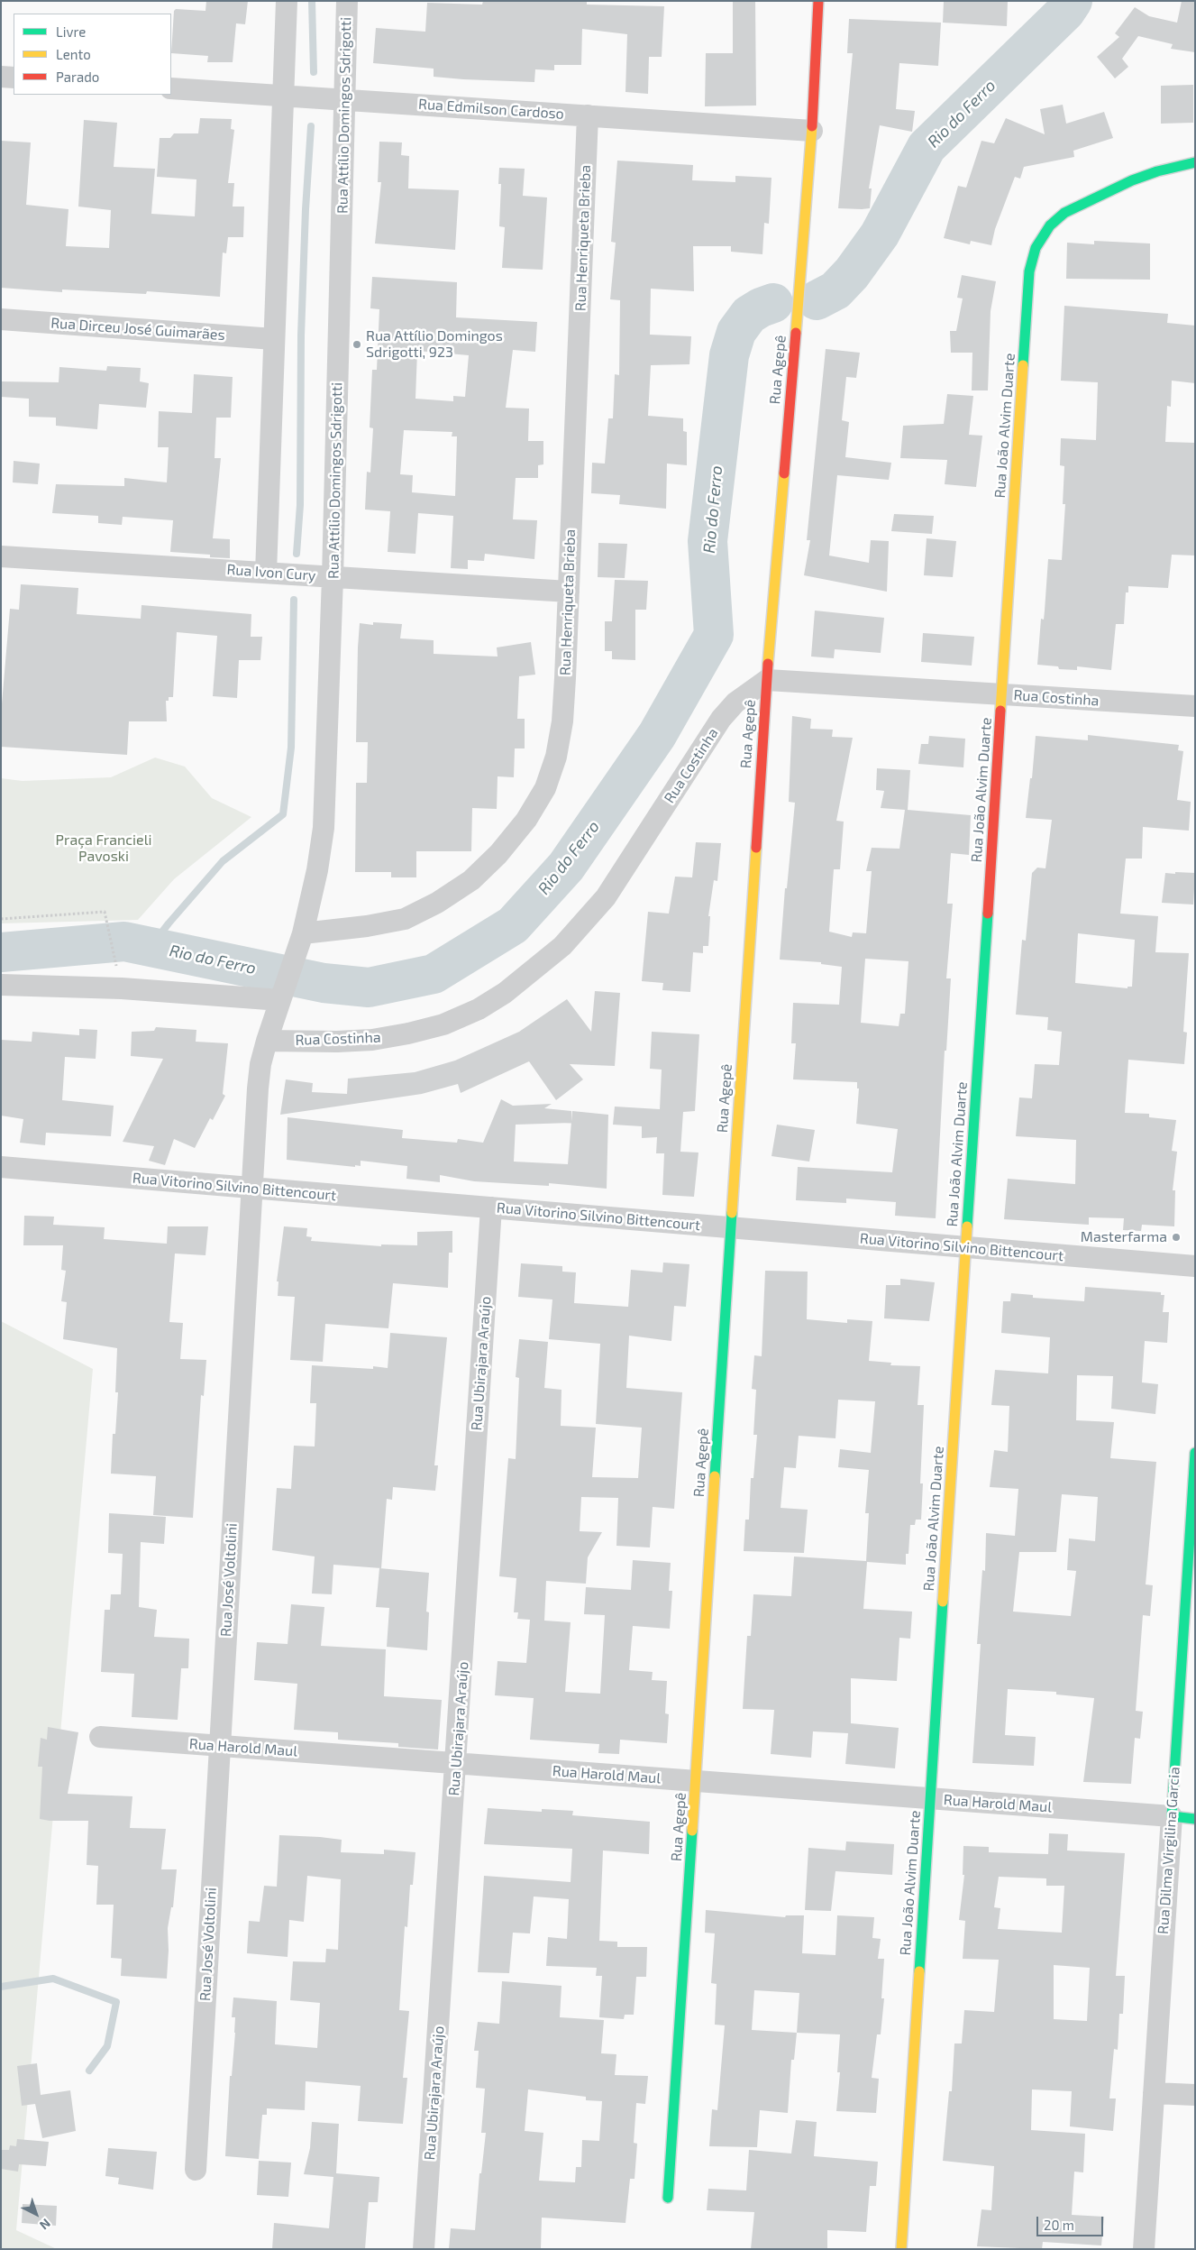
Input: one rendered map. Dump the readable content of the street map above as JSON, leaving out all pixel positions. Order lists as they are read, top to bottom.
{
  "streets": {
    "street": [
      "Rua Edmilson Cardoso",
      "Rua Attílio Domingos Sdrigotti",
      "Rua Henriqueta Brieba",
      "Rua Dirceu José Guimarães",
      "Rua Agepê",
      "Rua João Alvim Duarte",
      "Rua Ivon Cury",
      "Rua Costinha",
      "Rua Vitorino Silvino Bittencourt",
      "Rua Ubirajara Araújo",
      "Rua José Voltolini",
      "Rua Harold Maul",
      "Rua Dilma Virgilina Garcia"
    ]
  },
  "crossings": [
    ["Rua Edmilson Cardoso", "Rua Attílio Domingos Sdrigotti"],
    ["Rua Edmilson Cardoso", "Rua Henriqueta Brieba"],
    ["Rua Edmilson Cardoso", "Rua Agepê"],
    ["Rua Attílio Domingos Sdrigotti", "Rua Henriqueta Brieba"],
    ["Rua Attílio Domingos Sdrigotti", "Rua Ivon Cury"],
    ["Rua Attílio Domingos Sdrigotti", "Rua José Voltolini"],
    ["Rua Henriqueta Brieba", "Rua Ivon Cury"],
    ["Rua Agepê", "Rua Costinha"],
    ["Rua Agepê", "Rua Vitorino Silvino Bittencourt"],
    ["Rua Agepê", "Rua Harold Maul"],
    ["Rua João Alvim Duarte", "Rua Costinha"],
    ["Rua João Alvim Duarte", "Rua Vitorino Silvino Bittencourt"],
    ["Rua João Alvim Duarte", "Rua Harold Maul"],
    ["Rua Costinha", "Rua José Voltolini"],
    ["Rua Vitorino Silvino Bittencourt", "Rua Ubirajara Araújo"],
    ["Rua Vitorino Silvino Bittencourt", "Rua José Voltolini"],
    ["Rua Ubirajara Araújo", "Rua Harold Maul"],
    ["Rua José Voltolini", "Rua Harold Maul"],
    ["Rua Harold Maul", "Rua Dilma Virgilina Garcia"]
  ],
  "water": ["Rio do Ferro"],
  "parks": ["Praça Francieli Pavoski"],
  "places": ["Rua Attílio Domingos Sdrigotti, 923", "Masterfarma"],
  "legend": ["Livre", "Lento", "Parado"],
  "scale_bar": "20 m",
  "north": "bottom right"
}
